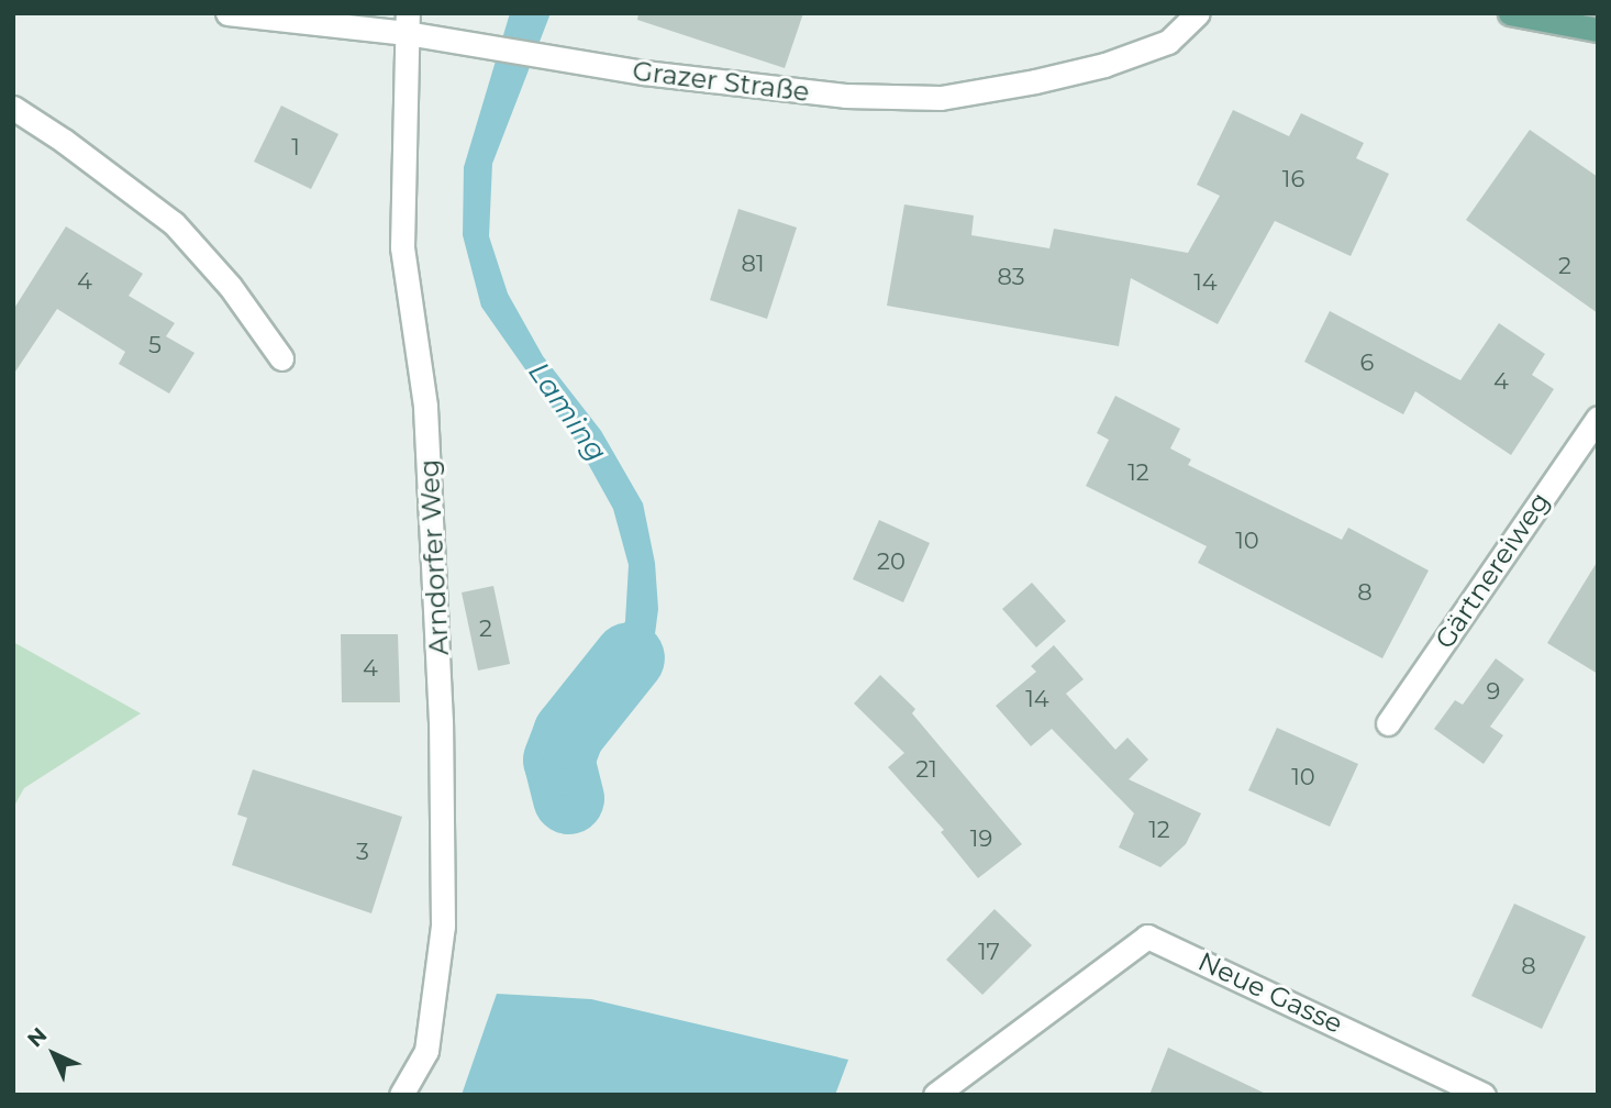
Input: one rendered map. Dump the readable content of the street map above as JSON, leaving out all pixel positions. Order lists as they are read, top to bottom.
{
  "streets": {
    "street": [
      "Grazer Straße",
      "Arndorfer Weg",
      "Gärtnereiweg",
      "Neue Gasse"
    ]
  },
  "crossings": [
    ["Grazer Straße", "Arndorfer Weg"]
  ],
  "water": ["Laming"],
  "house_numbers": [
    "1",
    "16",
    "81",
    "2",
    "83",
    "4",
    "14",
    "5",
    "6",
    "4",
    "12",
    "10",
    "20",
    "8",
    "2",
    "4",
    "9",
    "14",
    "21",
    "10",
    "12",
    "19",
    "3",
    "17",
    "8"
  ],
  "north": "top left"
}
